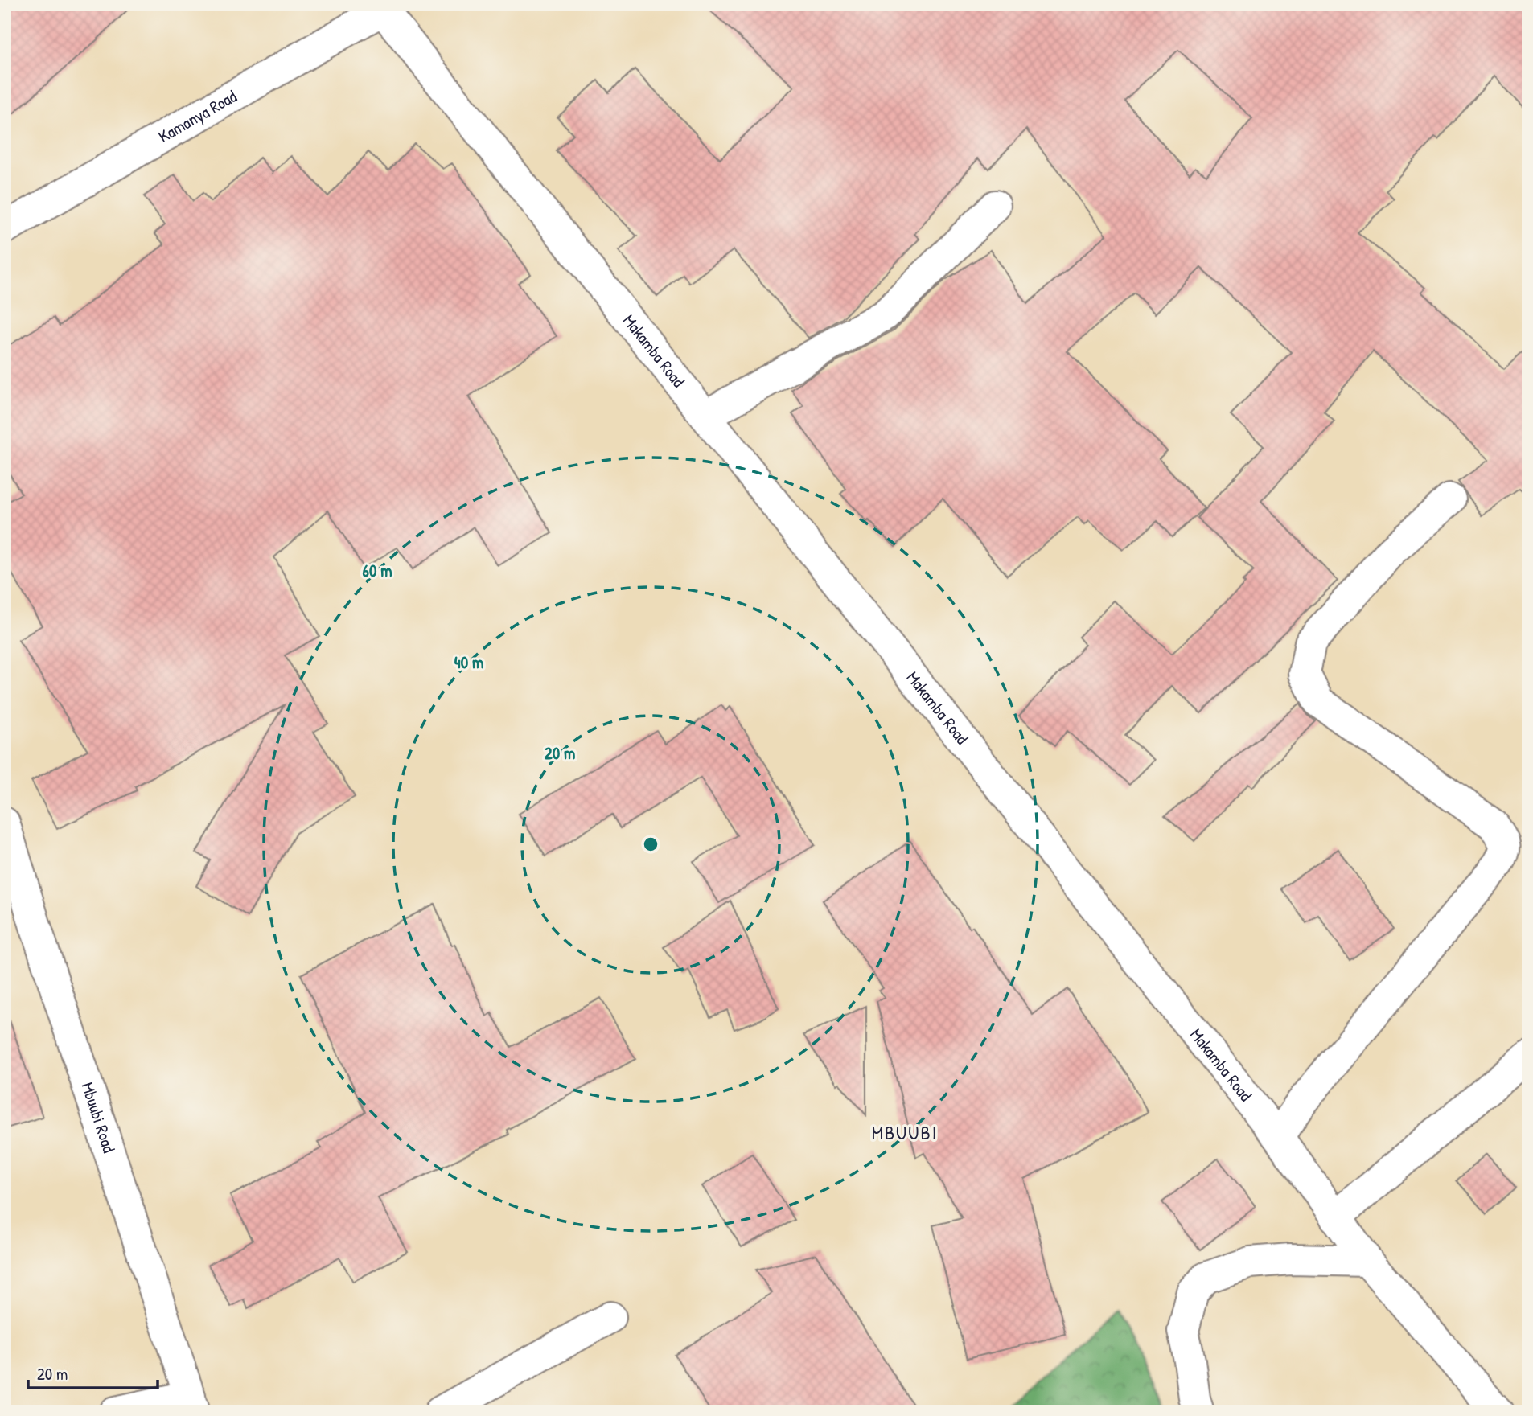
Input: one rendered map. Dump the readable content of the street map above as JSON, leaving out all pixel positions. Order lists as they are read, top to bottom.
{
  "streets": {
    "street": ["Kamanya Road", "Makamba Road", "Mbuubi Road"]
  },
  "crossings": [
    ["Kamanya Road", "Makamba Road"]
  ],
  "districts": ["MBUUBI"],
  "scale_bar": "20 m",
  "rings": ["60 m", "40 m", "20 m"]
}
